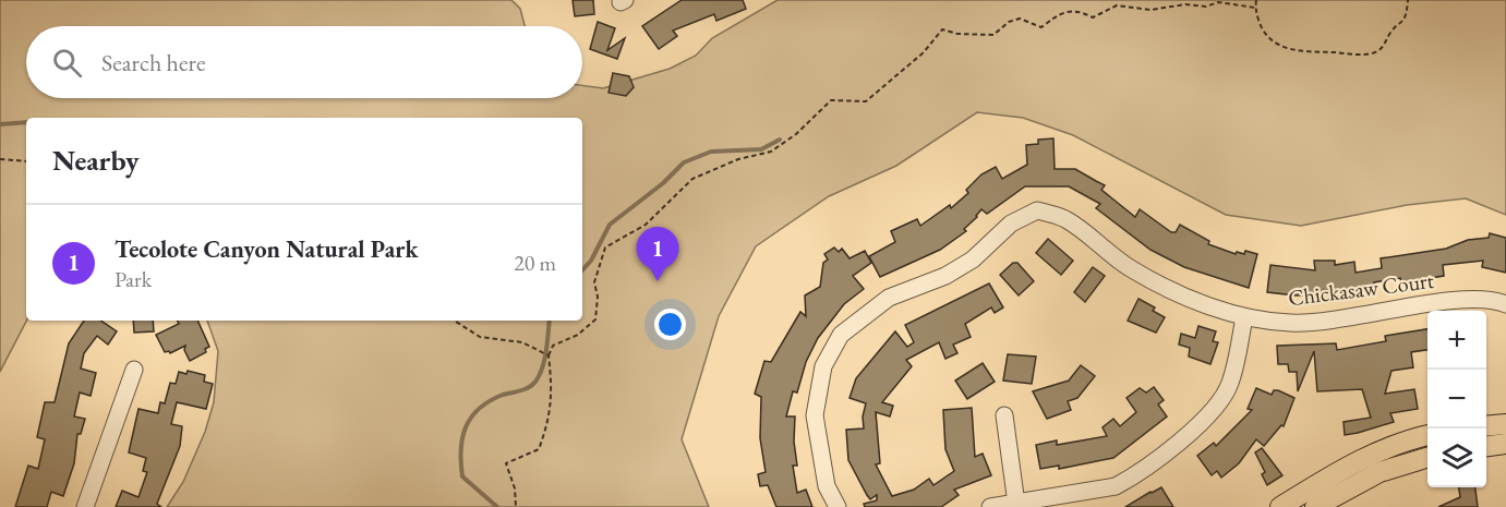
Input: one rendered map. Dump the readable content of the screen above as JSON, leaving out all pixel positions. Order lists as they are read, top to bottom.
{
  "streets": {
    "street": ["Chickasaw Court"]
  },
  "page": {
    "search": "Search here",
    "heading": "Nearby",
    "list": [
      {
        "mark": "1",
        "name": "Tecolote Canyon Natural Park",
        "note": "Park",
        "value": "20 m"
      }
    ],
    "pins": "1",
    "map_buttons": ["+", "−"]
  }
}
